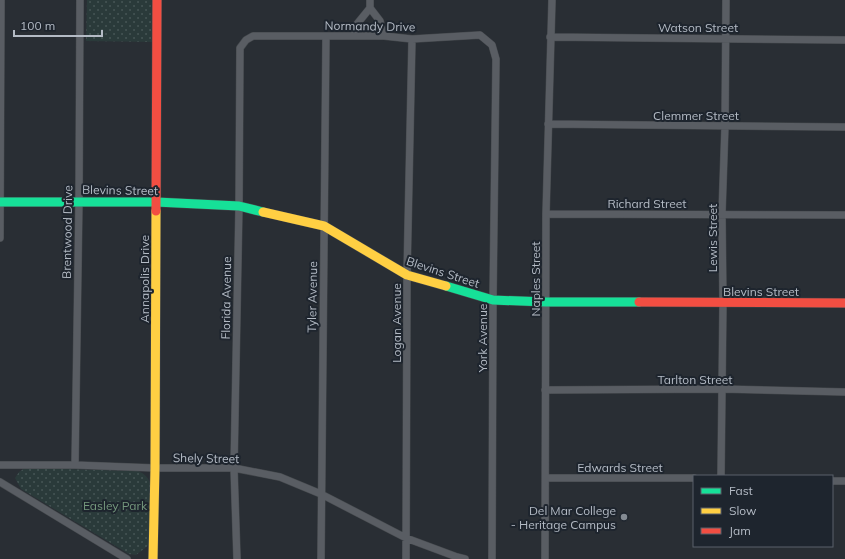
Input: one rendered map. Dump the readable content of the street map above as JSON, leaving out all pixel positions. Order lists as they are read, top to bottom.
{
  "streets": {
    "street": [
      "Normandy Drive",
      "Watson Street",
      "Clemmer Street",
      "Blevins Street",
      "Richard Street",
      "Brentwood Drive",
      "Lewis Street",
      "Annapolis Drive",
      "Naples Street",
      "Tyler Avenue",
      "Florida Avenue",
      "Logan Avenue",
      "York Avenue",
      "Tarlton Street",
      "Shely Street",
      "Edwards Street"
    ]
  },
  "crossings": [
    ["Normandy Drive", "Tyler Avenue"],
    ["Normandy Drive", "Florida Avenue"],
    ["Normandy Drive", "Logan Avenue"],
    ["Normandy Drive", "York Avenue"],
    ["Watson Street", "Lewis Street"],
    ["Watson Street", "Naples Street"],
    ["Clemmer Street", "Lewis Street"],
    ["Clemmer Street", "Naples Street"],
    ["Blevins Street", "Brentwood Drive"],
    ["Blevins Street", "Lewis Street"],
    ["Blevins Street", "Annapolis Drive"],
    ["Blevins Street", "Naples Street"],
    ["Blevins Street", "Tyler Avenue"],
    ["Blevins Street", "Florida Avenue"],
    ["Blevins Street", "Logan Avenue"],
    ["Blevins Street", "York Avenue"],
    ["Richard Street", "Lewis Street"],
    ["Richard Street", "Naples Street"],
    ["Brentwood Drive", "Shely Street"],
    ["Lewis Street", "Tarlton Street"],
    ["Annapolis Drive", "Shely Street"],
    ["Naples Street", "Tarlton Street"],
    ["Naples Street", "Edwards Street"],
    ["Tyler Avenue", "Shely Street"],
    ["Florida Avenue", "Shely Street"],
    ["Logan Avenue", "Shely Street"]
  ],
  "parks": ["Easley Park"],
  "places": ["Del Mar College - Heritage Campus"],
  "legend": ["Fast", "Slow", "Jam"],
  "scale_bar": "100 m"
}
